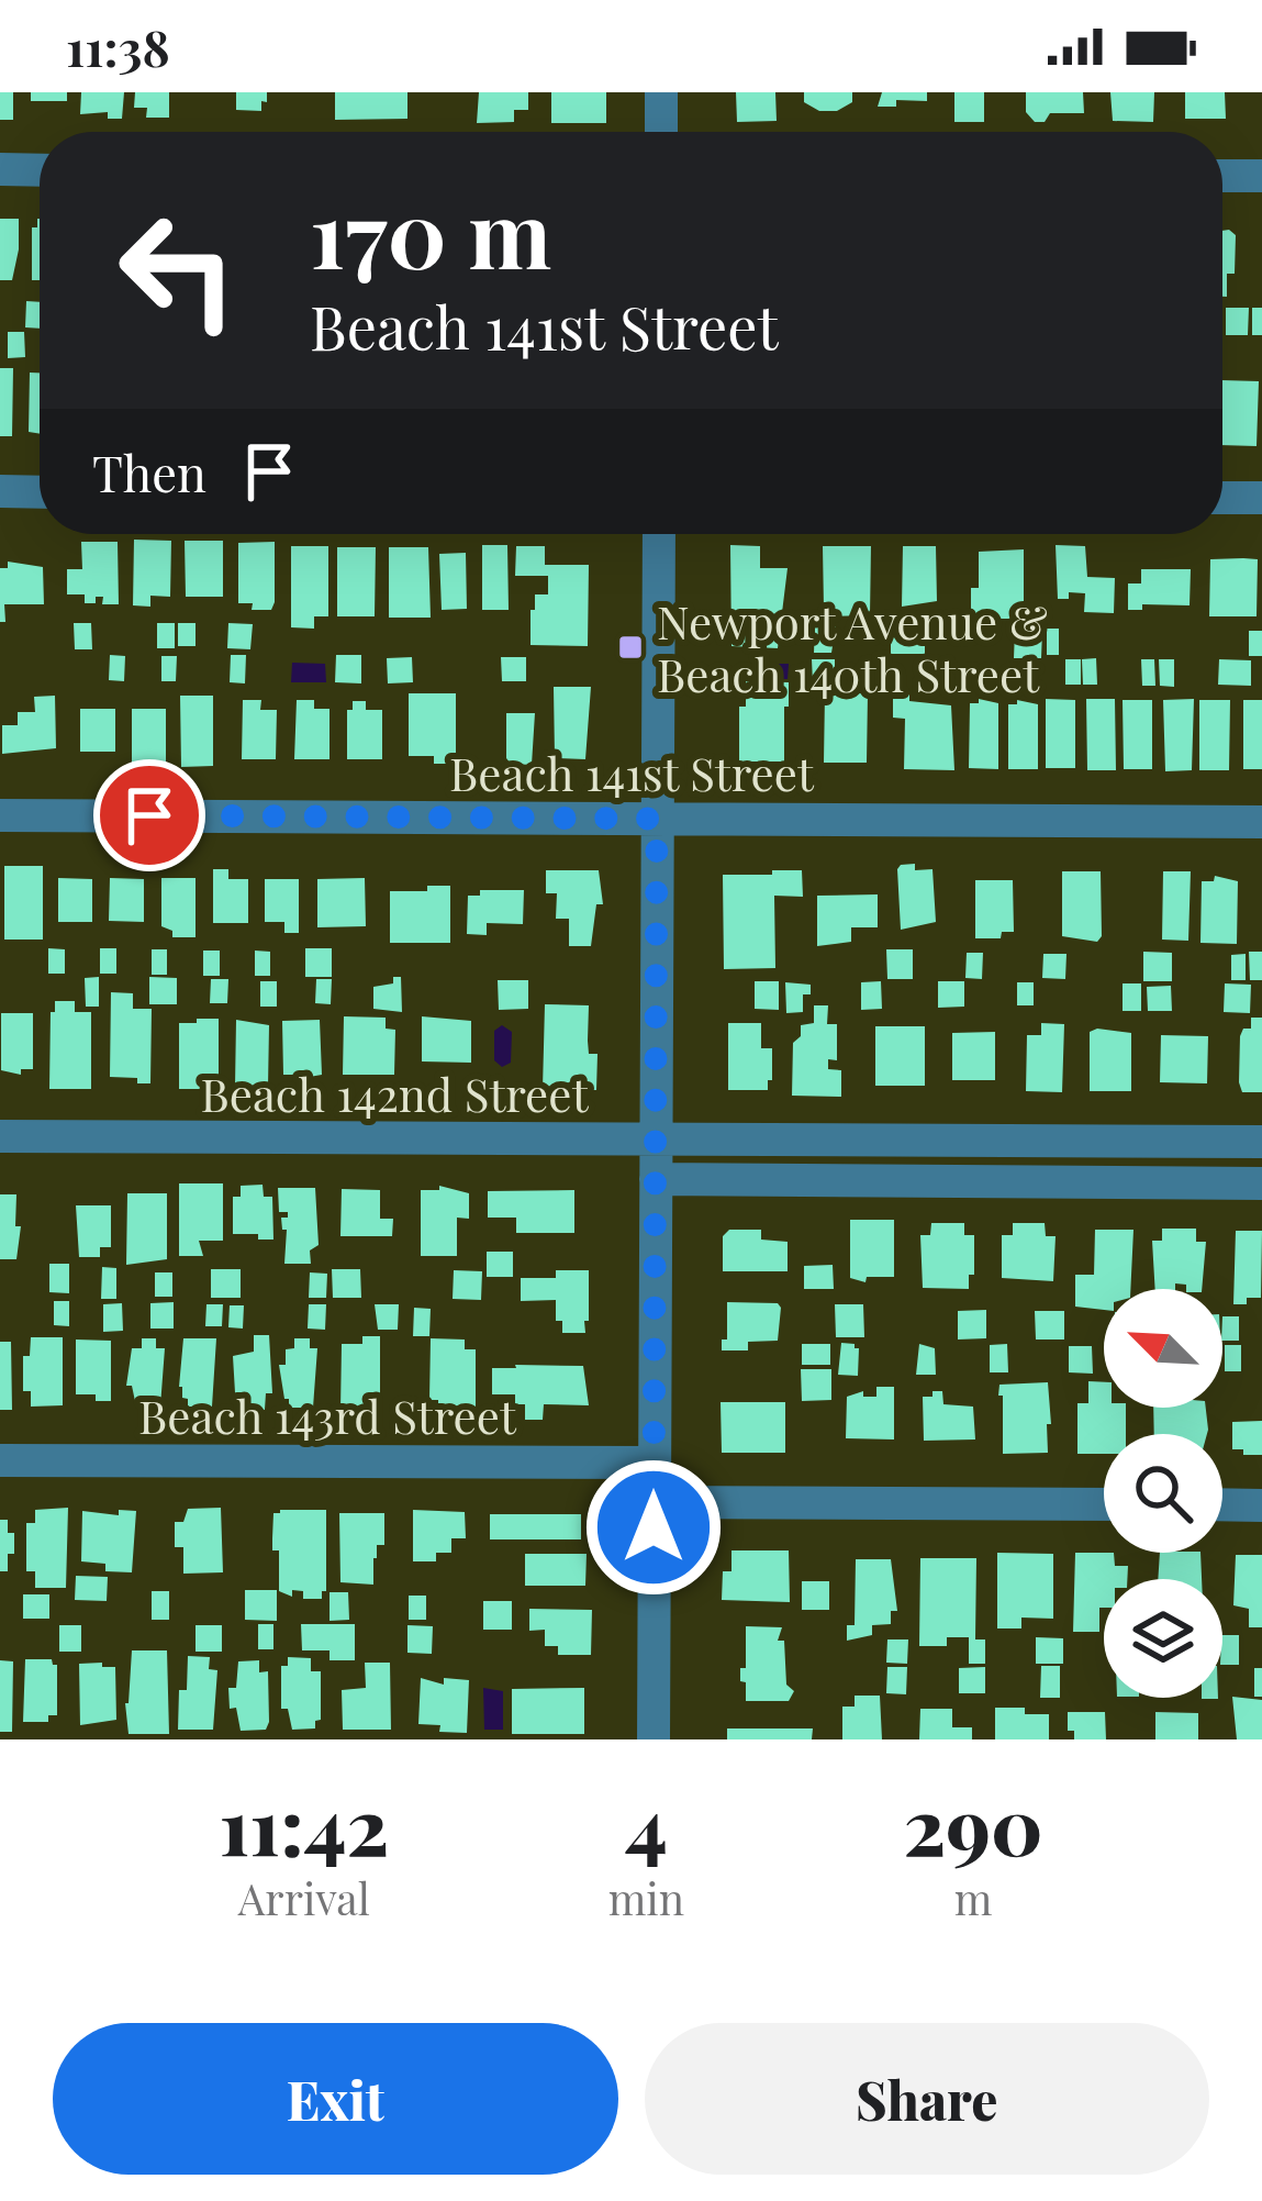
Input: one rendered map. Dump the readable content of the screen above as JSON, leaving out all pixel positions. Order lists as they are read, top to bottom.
{
  "streets": {
    "street": ["Beach 141st Street", "Beach 142nd Street", "Beach 143rd Street"]
  },
  "places": {
    "transit": ["Newport Avenue & Beach 140th Street"]
  },
  "north": "top left",
  "page": {
    "status": "11:38",
    "turn": ["170 m", "Beach 141st Street"],
    "then": "Then",
    "eta": [
      "11:42",
      "Arrival",
      "4",
      "min",
      "290",
      "m"
    ],
    "buttons": ["Exit", "Share"]
  }
}
